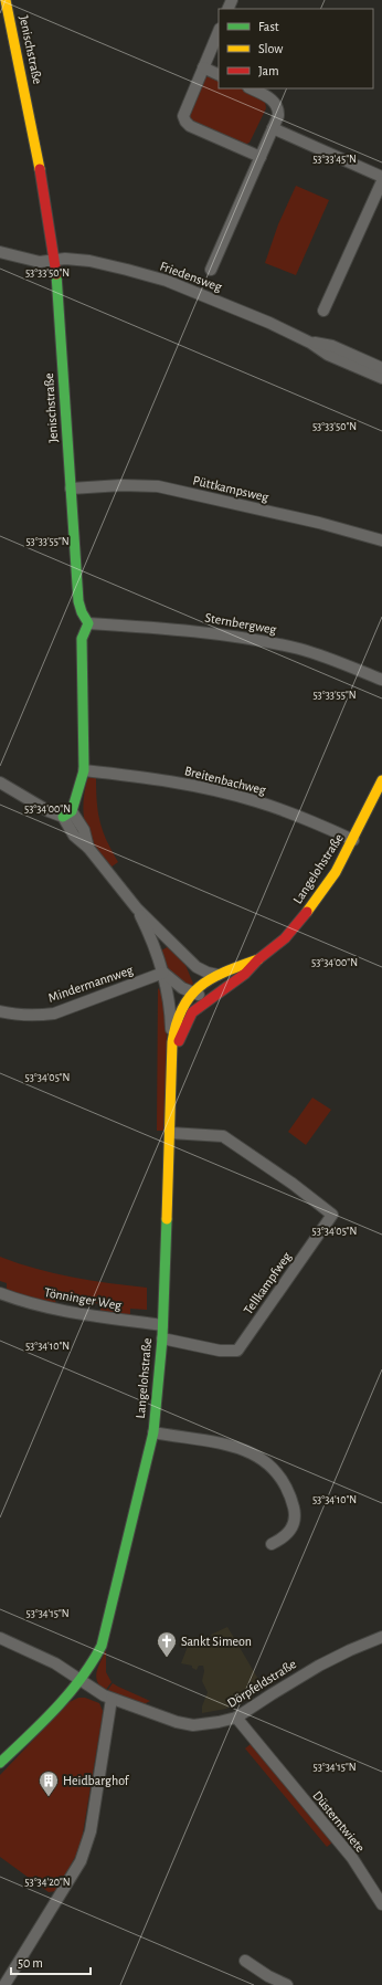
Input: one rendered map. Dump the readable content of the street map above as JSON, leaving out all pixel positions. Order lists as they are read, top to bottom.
{
  "streets": {
    "street": [
      "Jenischstraße",
      "Friedensweg",
      "Püttkampsweg",
      "Sternbergweg",
      "Breitenbachweg",
      "Langelohstraße",
      "Mindermannweg",
      "Tellkampfweg",
      "Tönninger Weg",
      "Dörpfeldstraße",
      "Düsterntwiete"
    ]
  },
  "crossings": [
    ["Jenischstraße", "Friedensweg"],
    ["Jenischstraße", "Püttkampsweg"],
    ["Jenischstraße", "Sternbergweg"],
    ["Breitenbachweg", "Langelohstraße"],
    ["Langelohstraße", "Tellkampfweg"],
    ["Langelohstraße", "Tönninger Weg"],
    ["Langelohstraße", "Dörpfeldstraße"],
    ["Dörpfeldstraße", "Düsterntwiete"]
  ],
  "places": {
    "church": ["Sankt Simeon"],
    "building": ["Heidbarghof"]
  },
  "legend": ["Fast", "Slow", "Jam"],
  "scale_bar": "50 m",
  "coordinates": [
    "53°33'45\"N",
    "53°33'50\"N",
    "53°33'55\"N",
    "53°34'00\"N",
    "53°34'05\"N",
    "53°34'10\"N",
    "53°34'15\"N",
    "53°34'20\"N"
  ]
}
